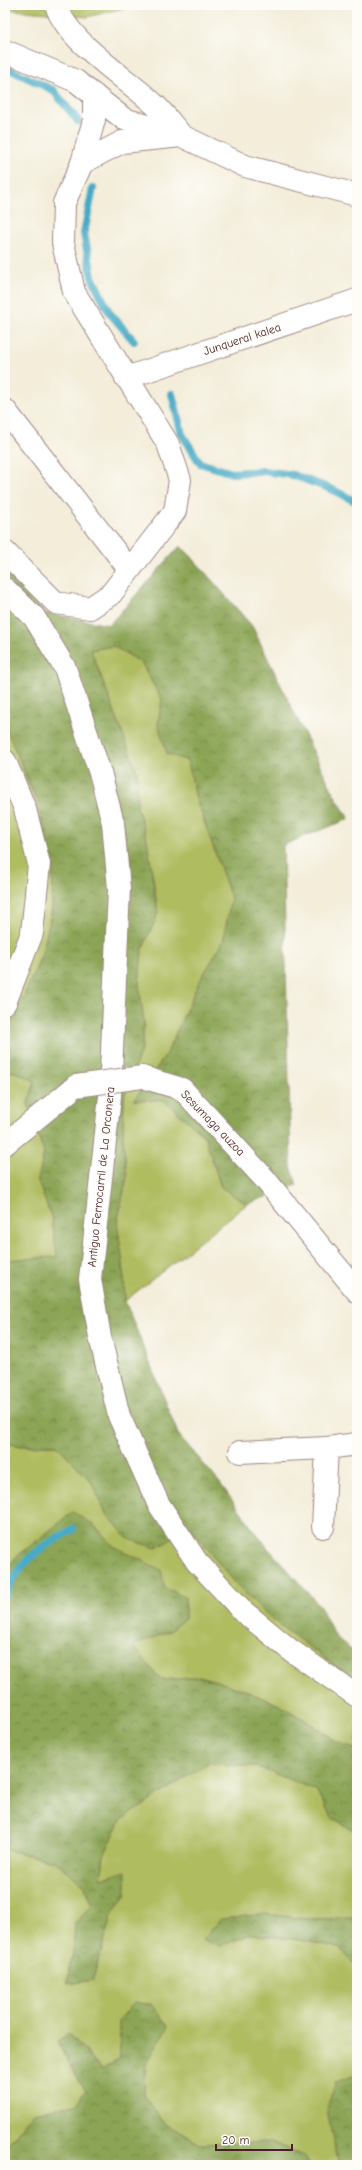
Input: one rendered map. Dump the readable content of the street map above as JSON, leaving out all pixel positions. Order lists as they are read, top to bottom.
{
  "streets": {
    "street": ["Junqueral kalea", "Sesumaga auzoa", "Antiguo Ferrocarril de La Orconera"]
  },
  "scale_bar": "20 m"
}
